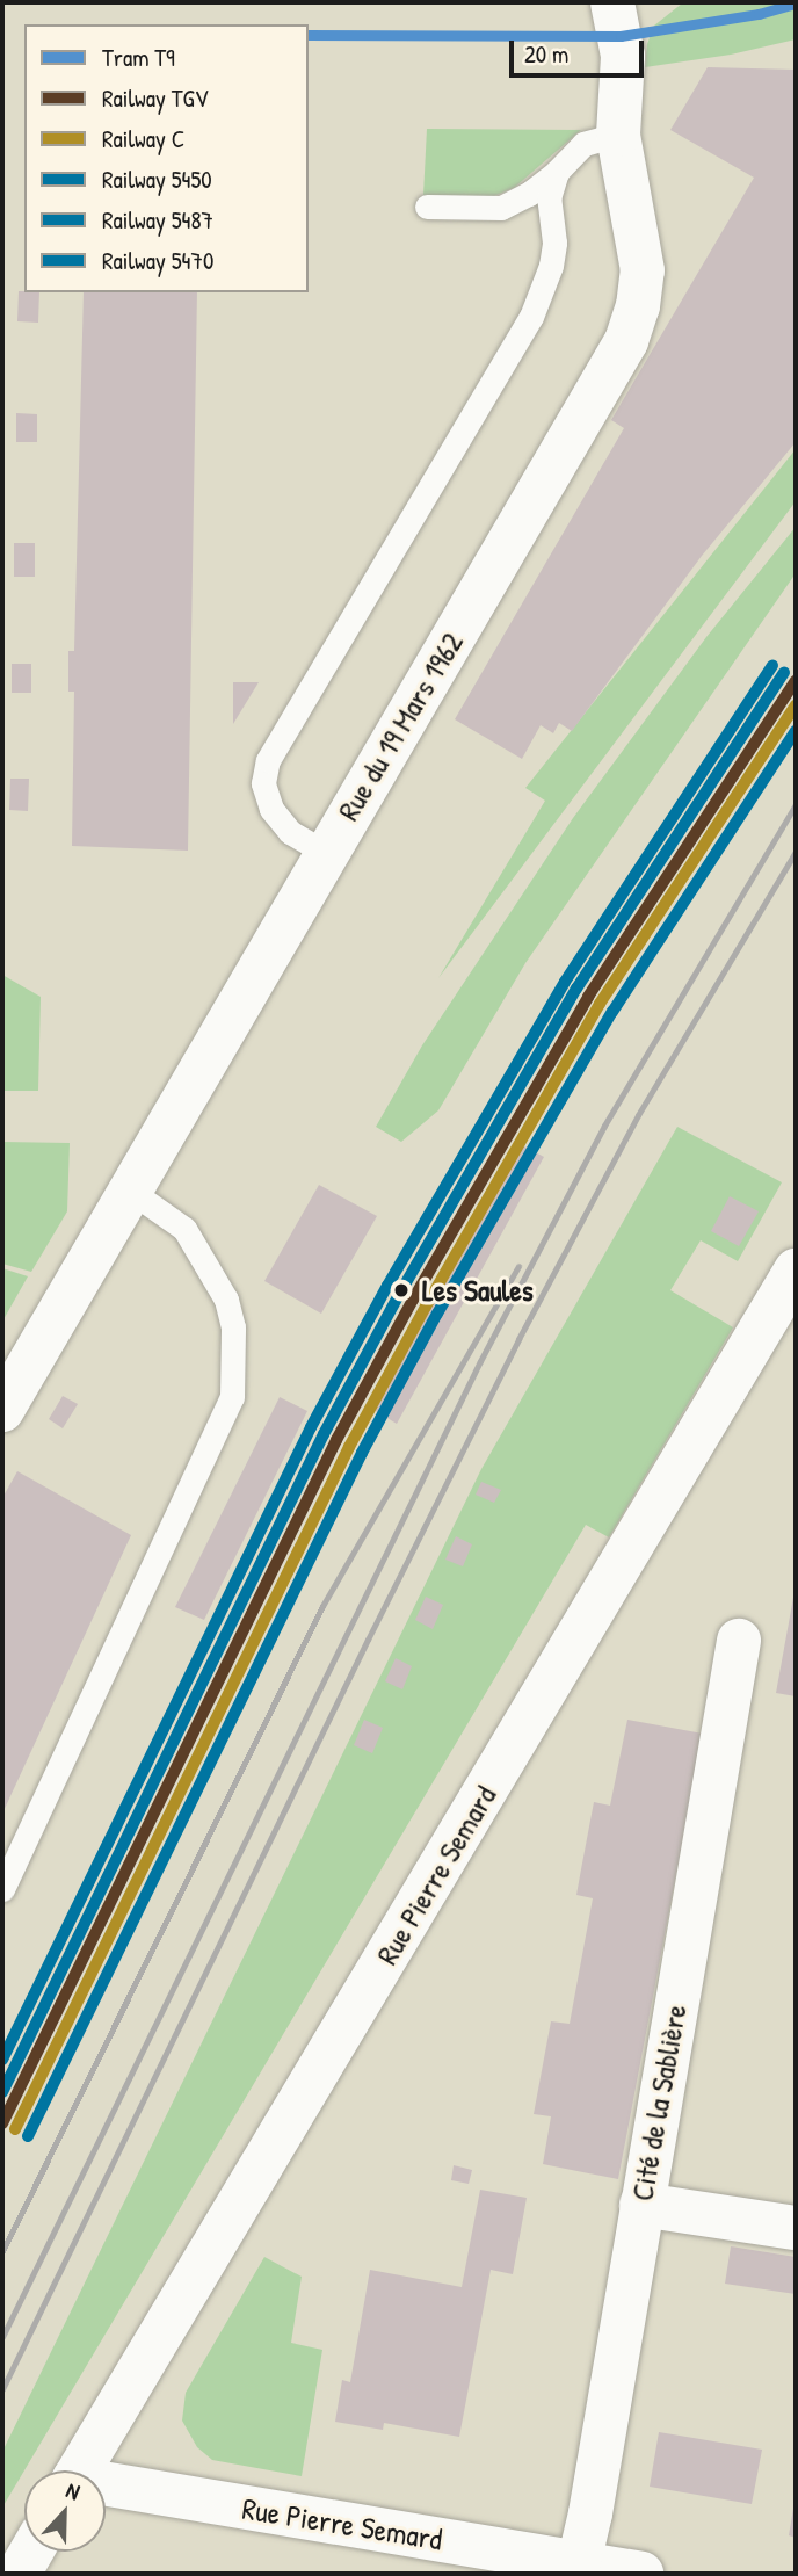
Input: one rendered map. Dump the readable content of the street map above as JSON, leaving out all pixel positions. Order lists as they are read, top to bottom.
{
  "streets": {
    "street": ["Rue du 19 Mars 1962", "Rue Pierre Semard", "Cité de la Sablière"]
  },
  "crossings": [
    ["Rue Pierre Semard", "Cité de la Sablière"]
  ],
  "places": ["Les Saules"],
  "lines": [
    "tram line T9",
    "rail line 5470",
    "rail line 5450",
    "rail line TGV",
    "rail line C",
    "rail line 5487"
  ],
  "legend": [
    "Tram T9",
    "Railway TGV",
    "Railway C",
    "Railway 5450",
    "Railway 5487",
    "Railway 5470"
  ],
  "scale_bar": "20 m",
  "north": "top"
}
